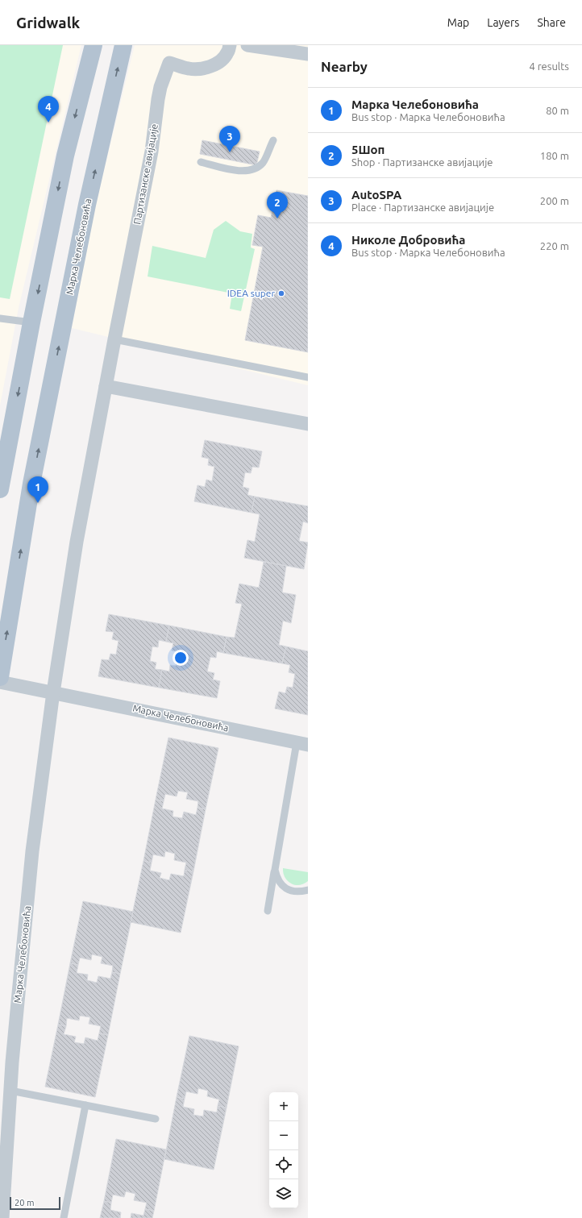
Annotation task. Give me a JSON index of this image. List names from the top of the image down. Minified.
{"streets":{"main road":["Марка Челебоновића"],"street":["Партизанске авијације"]},"crossings":[["Партизанске авијације","Марка Челебоновића"]],"places":["IDEA super"],"scale_bar":"20 m","page":{"header":"Gridwalk","nav":["Map","Layers","Share"],"heading":["Nearby","4 results"],"list":[{"mark":"1","name":"Марка Челебоновића","note":"Bus stop · Марка Челебоновића","value":"80 m"},{"mark":"2","name":"5Шоп","note":"Shop · Партизанске авијације","value":"180 m"},{"mark":"3","name":"AutoSPA","note":"Place · Партизанске авијације","value":"200 m"},{"mark":"4","name":"Николе Добровића","note":"Bus stop · Марка Челебоновића","value":"220 m"}],"pins":["4","3","2","1"],"map_buttons":["+","−"],"scale":"20 m"}}
